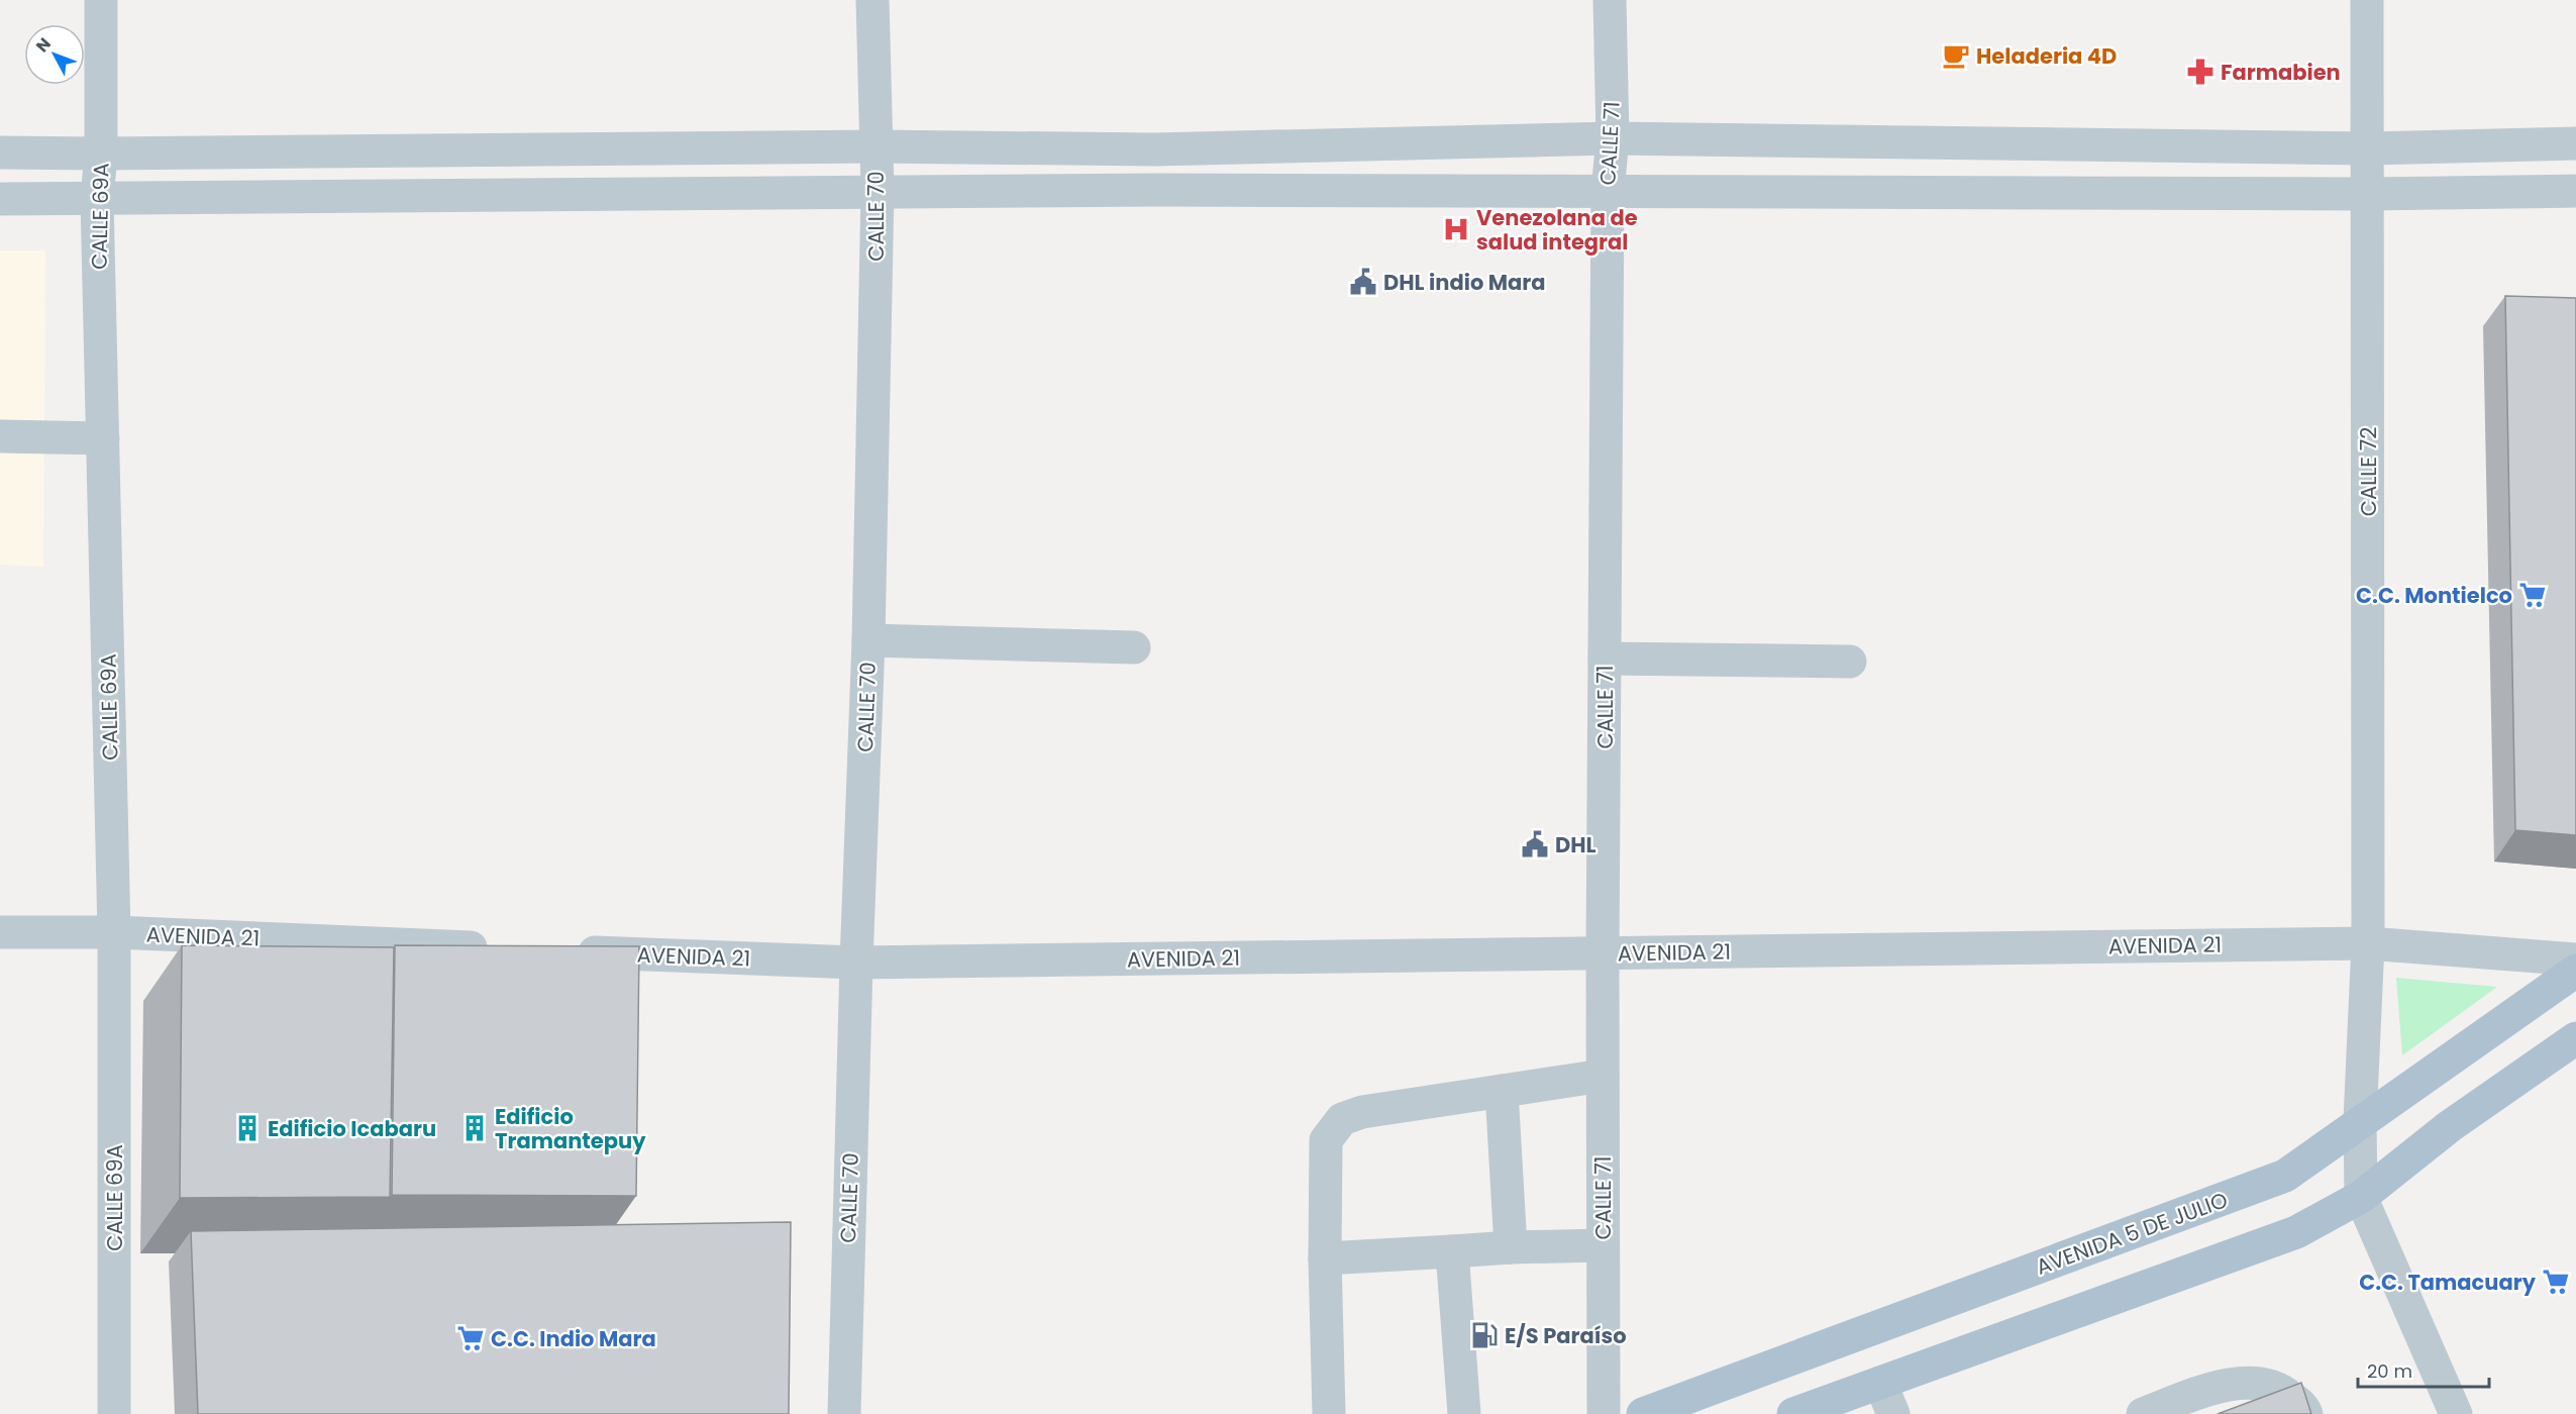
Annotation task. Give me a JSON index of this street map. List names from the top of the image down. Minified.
{"streets":{"main road":["AVENIDA 5 DE JULIO"],"street":["CALLE 71","CALLE 69A","CALLE 70","CALLE 72","AVENIDA 21"]},"crossings":[["CALLE 71","AVENIDA 21"],["CALLE 69A","AVENIDA 21"],["CALLE 70","AVENIDA 21"],["CALLE 72","AVENIDA 21"],["CALLE 72","AVENIDA 5 DE JULIO"]],"places":{"cafe":["Heladeria 4D"],"pharmacy":["Farmabien"],"hospital":["Venezolana de salud integral"],"public building":["DHL indio Mara","DHL"],"supermarket":["C.C. Montielco","C.C. Tamacuary","C.C. Indio Mara"],"building":["Edificio Icabaru","Edificio Tramantepuy"],"fuel station":["E/S Paraíso"]},"scale_bar":"20 m","north":"top left"}
